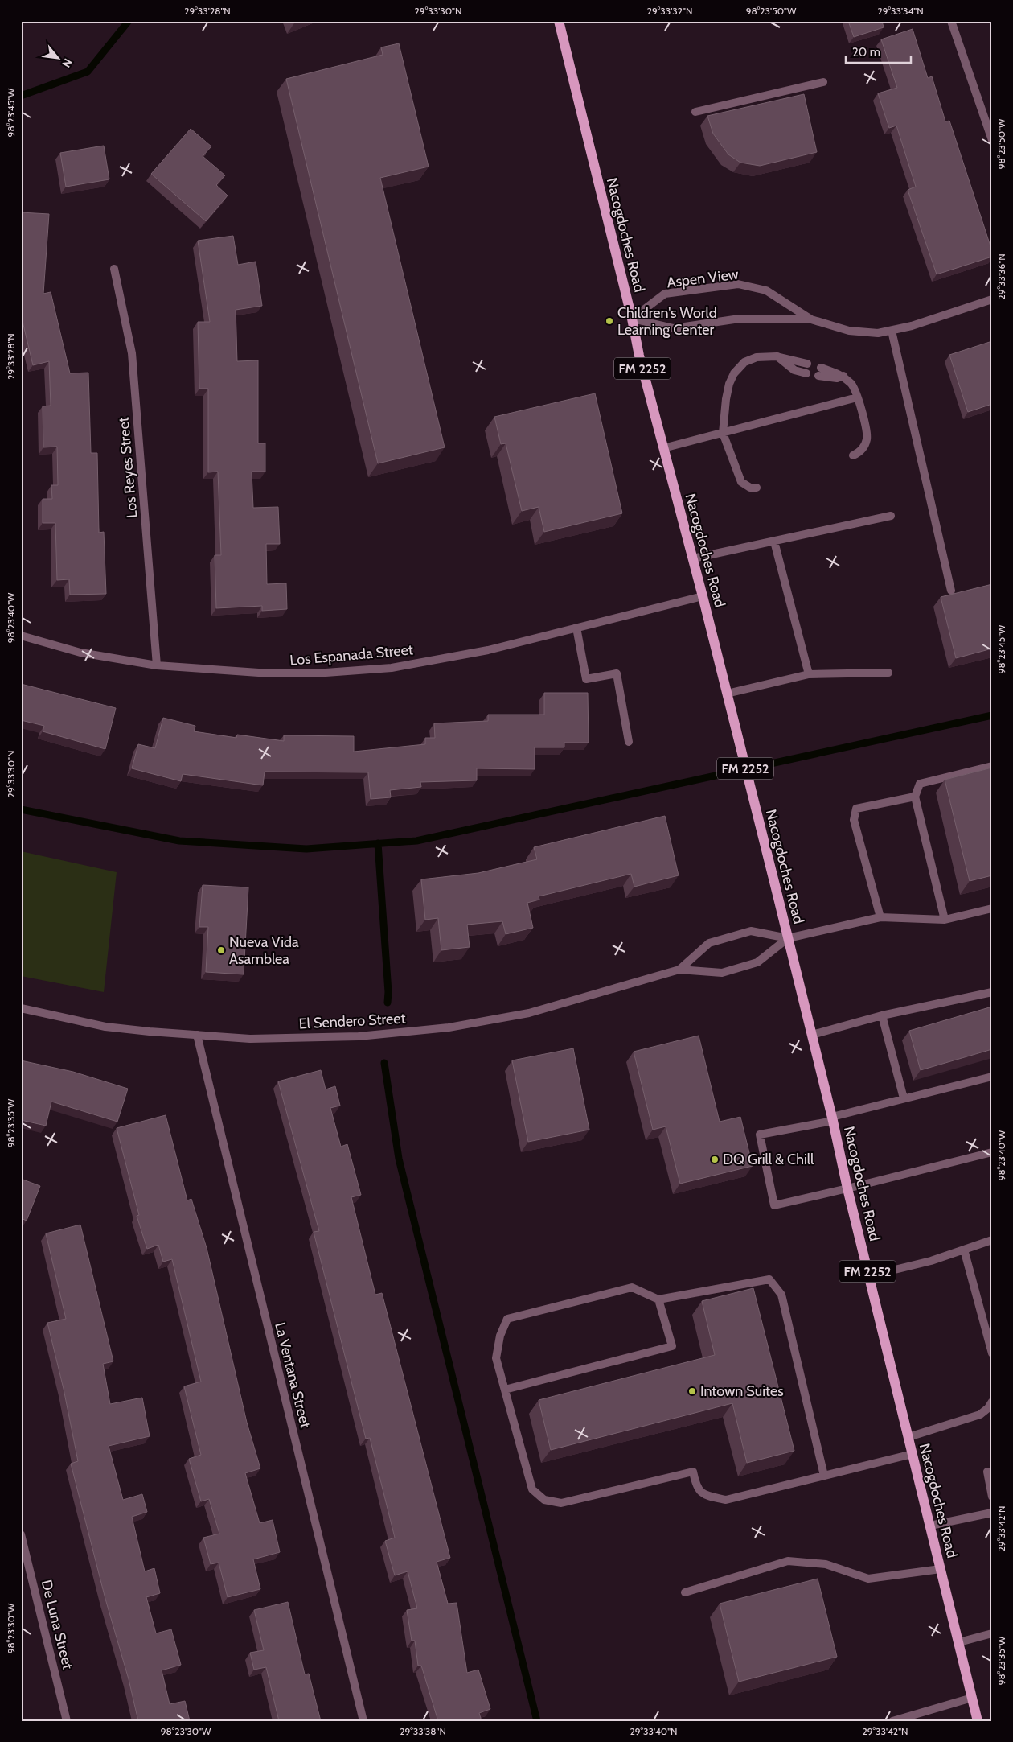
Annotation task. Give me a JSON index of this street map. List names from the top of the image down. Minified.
{"streets":{"main road":["Nacogdoches Road","FM 2252"],"street":["Aspen View","Los Reyes Street","Los Espanada Street","El Sendero Street","La Ventana Street","De Luna Street"]},"crossings":[["Nacogdoches Road","Aspen View"],["Nacogdoches Road","Los Espanada Street"],["Nacogdoches Road","El Sendero Street"],["Los Reyes Street","Los Espanada Street"],["El Sendero Street","La Ventana Street"]],"places":["Children's World Learning Center","Nueva Vida Asamblea","DQ Grill & Chill","Intown Suites"],"scale_bar":"20 m","north":"bottom right","coordinates":["29°33'28\"N","29°33'30\"N","29°33'32\"N","98°23'50\"W","29°33'34\"N","98°23'45\"W","29°33'36\"N","98°23'40\"W","98°23'35\"W","29°33'42\"N","98°23'30\"W","29°33'38\"N","29°33'40\"N"]}
